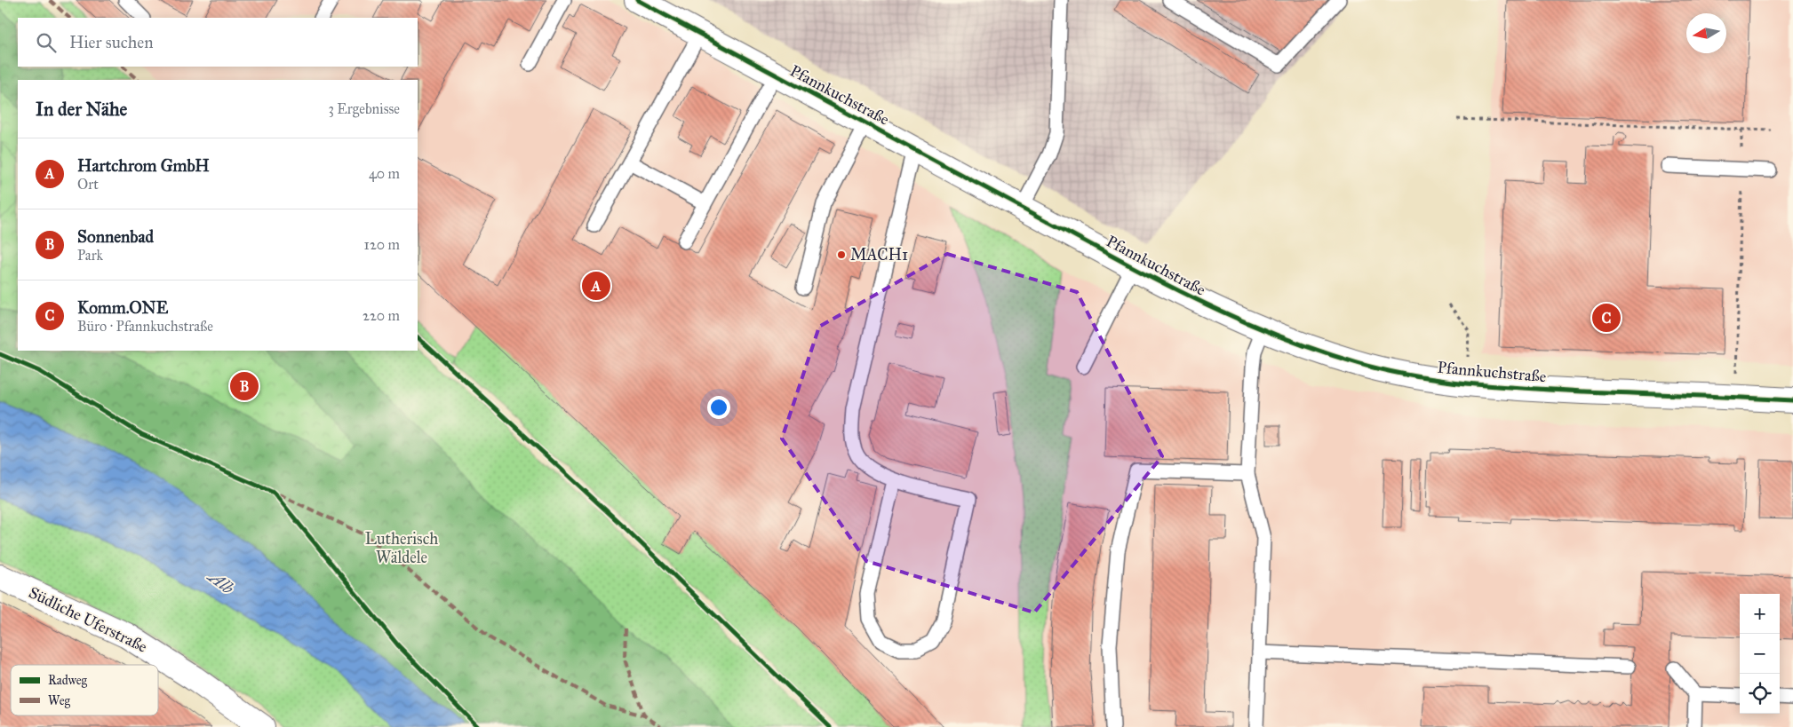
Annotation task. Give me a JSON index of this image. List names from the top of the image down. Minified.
{"streets":{"street":["Pfannkuchstraße","Südliche Uferstraße"]},"water":["Alb"],"parks":["Lutherisch Wäldele"],"places":["MACH1"],"legend":["Radweg","Weg"],"north":"left","page":{"search":"Hier suchen","heading":["In der Nähe","3 Ergebnisse"],"list":[{"mark":"A","name":"Hartchrom GmbH","note":"Ort","value":"40 m"},{"mark":"B","name":"Sonnenbad","note":"Park","value":"120 m"},{"mark":"C","name":"Komm.ONE","note":"Büro · Pfannkuchstraße","value":"220 m"}],"pins":["A","C","B"],"map_buttons":["+","−"]}}
